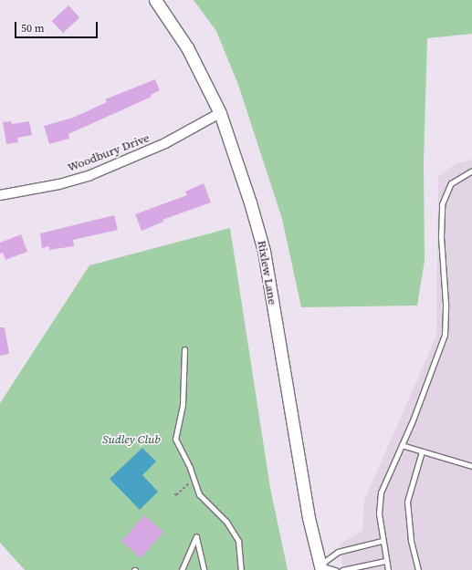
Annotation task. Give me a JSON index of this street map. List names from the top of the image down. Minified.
{"streets":{"street":["Woodbury Drive","Rixlew Lane"]},"crossings":[["Woodbury Drive","Rixlew Lane"]],"parks":["Sudley Club"],"scale_bar":"50 m"}
